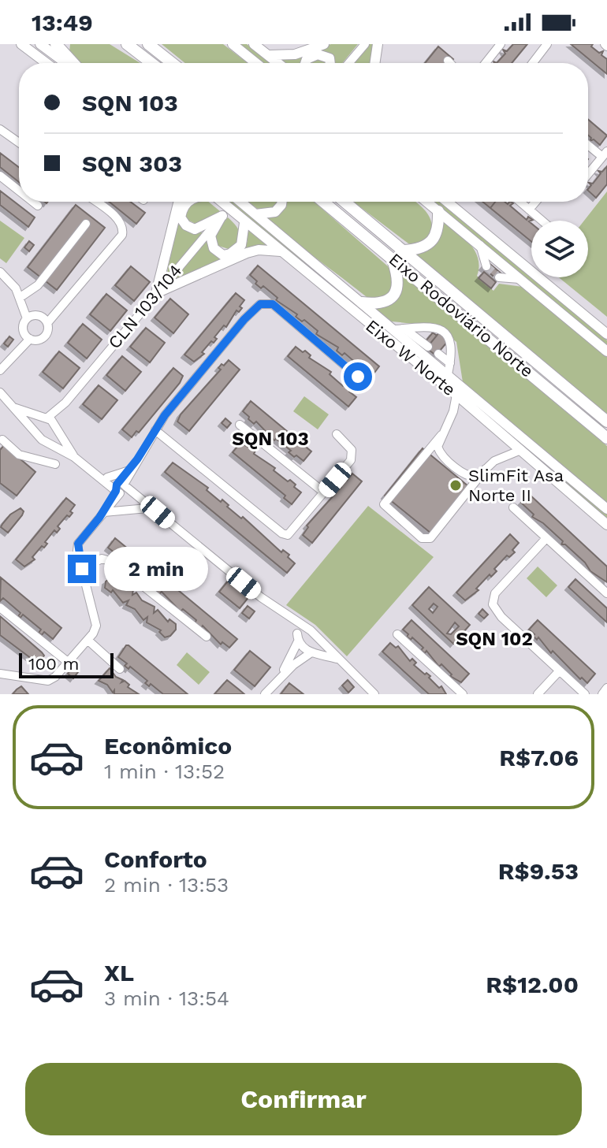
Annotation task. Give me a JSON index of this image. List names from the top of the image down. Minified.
{"streets":{"highway":["Eixo Rodoviário Norte"],"main road":["Eixo W Norte"],"street":["CLN 103/104"]},"districts":["SQN 103","SQN 102"],"places":["SlimFit Asa Norte II"],"scale_bar":"100 m","page":{"status":"13:49","banner":["SQN 103","SQN 303"],"bubble":"2 min","scale":"100 m","list":[{"name":"Econômico","note":"1 min · 13:52","value":"R$7.06"},{"name":"Conforto","note":"2 min · 13:53","value":"R$9.53"},{"name":"XL","note":"3 min · 13:54","value":"R$12.00"}],"buttons":"Confirmar"}}
